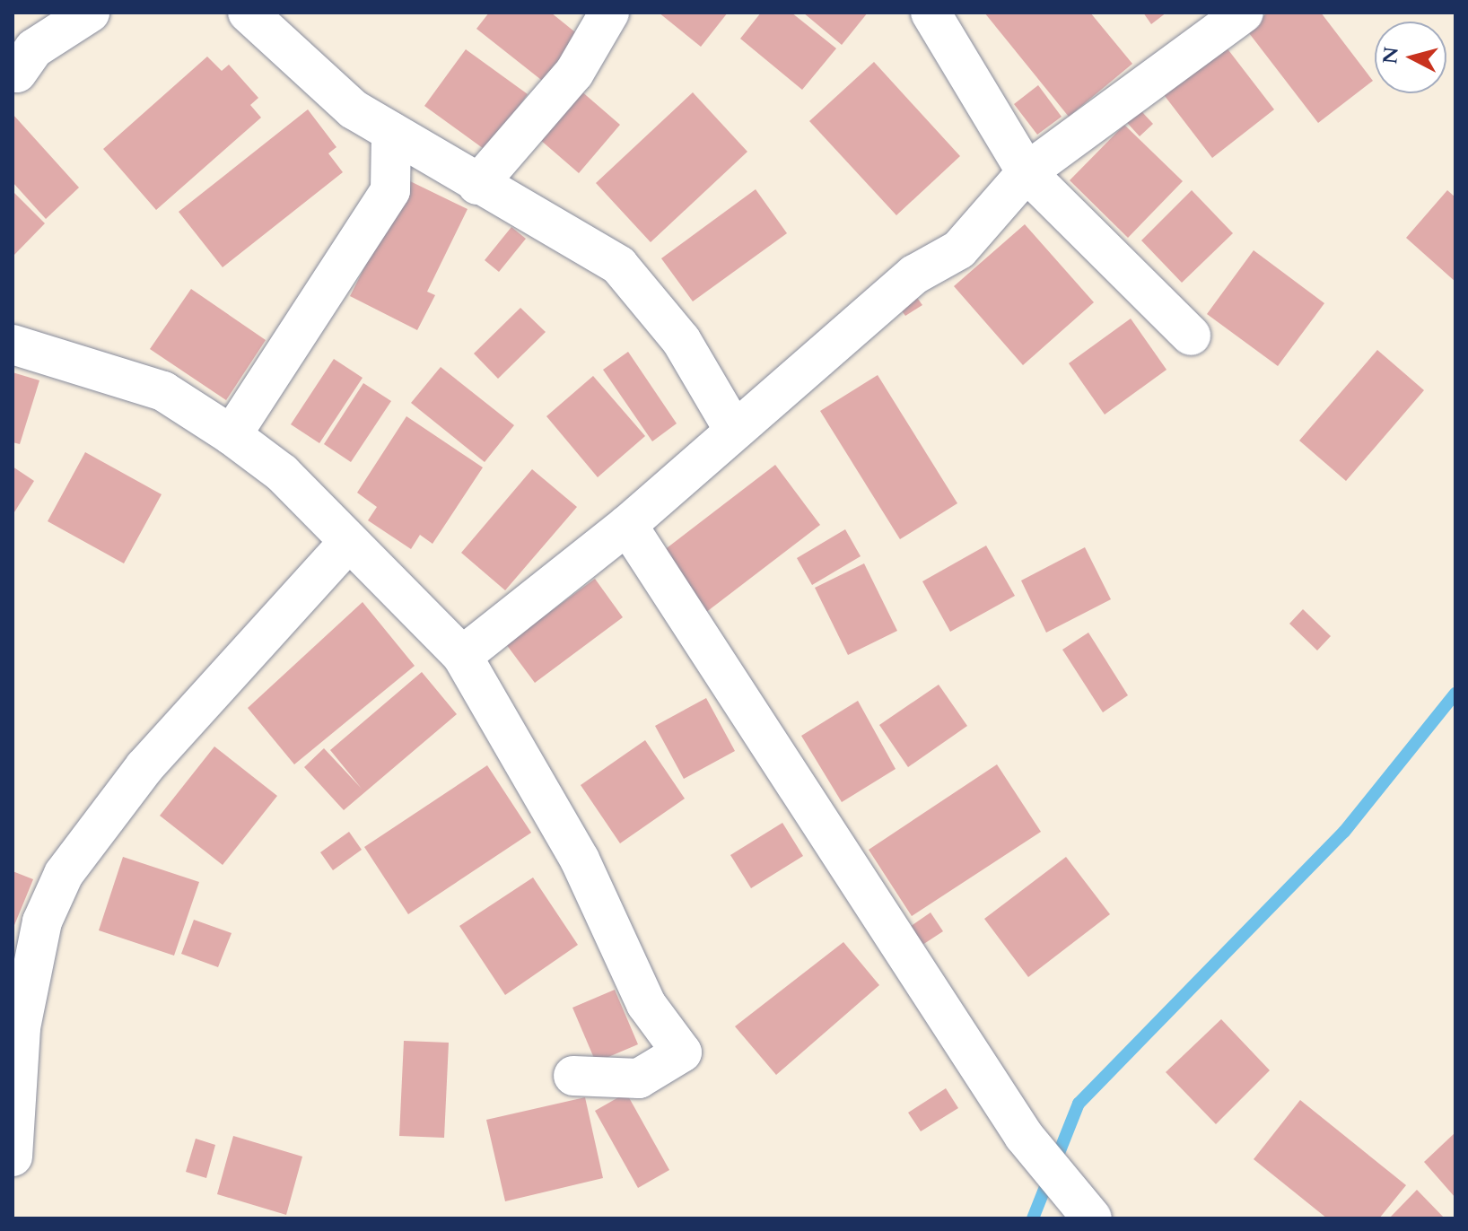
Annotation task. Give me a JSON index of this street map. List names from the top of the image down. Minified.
{"north":"left"}
